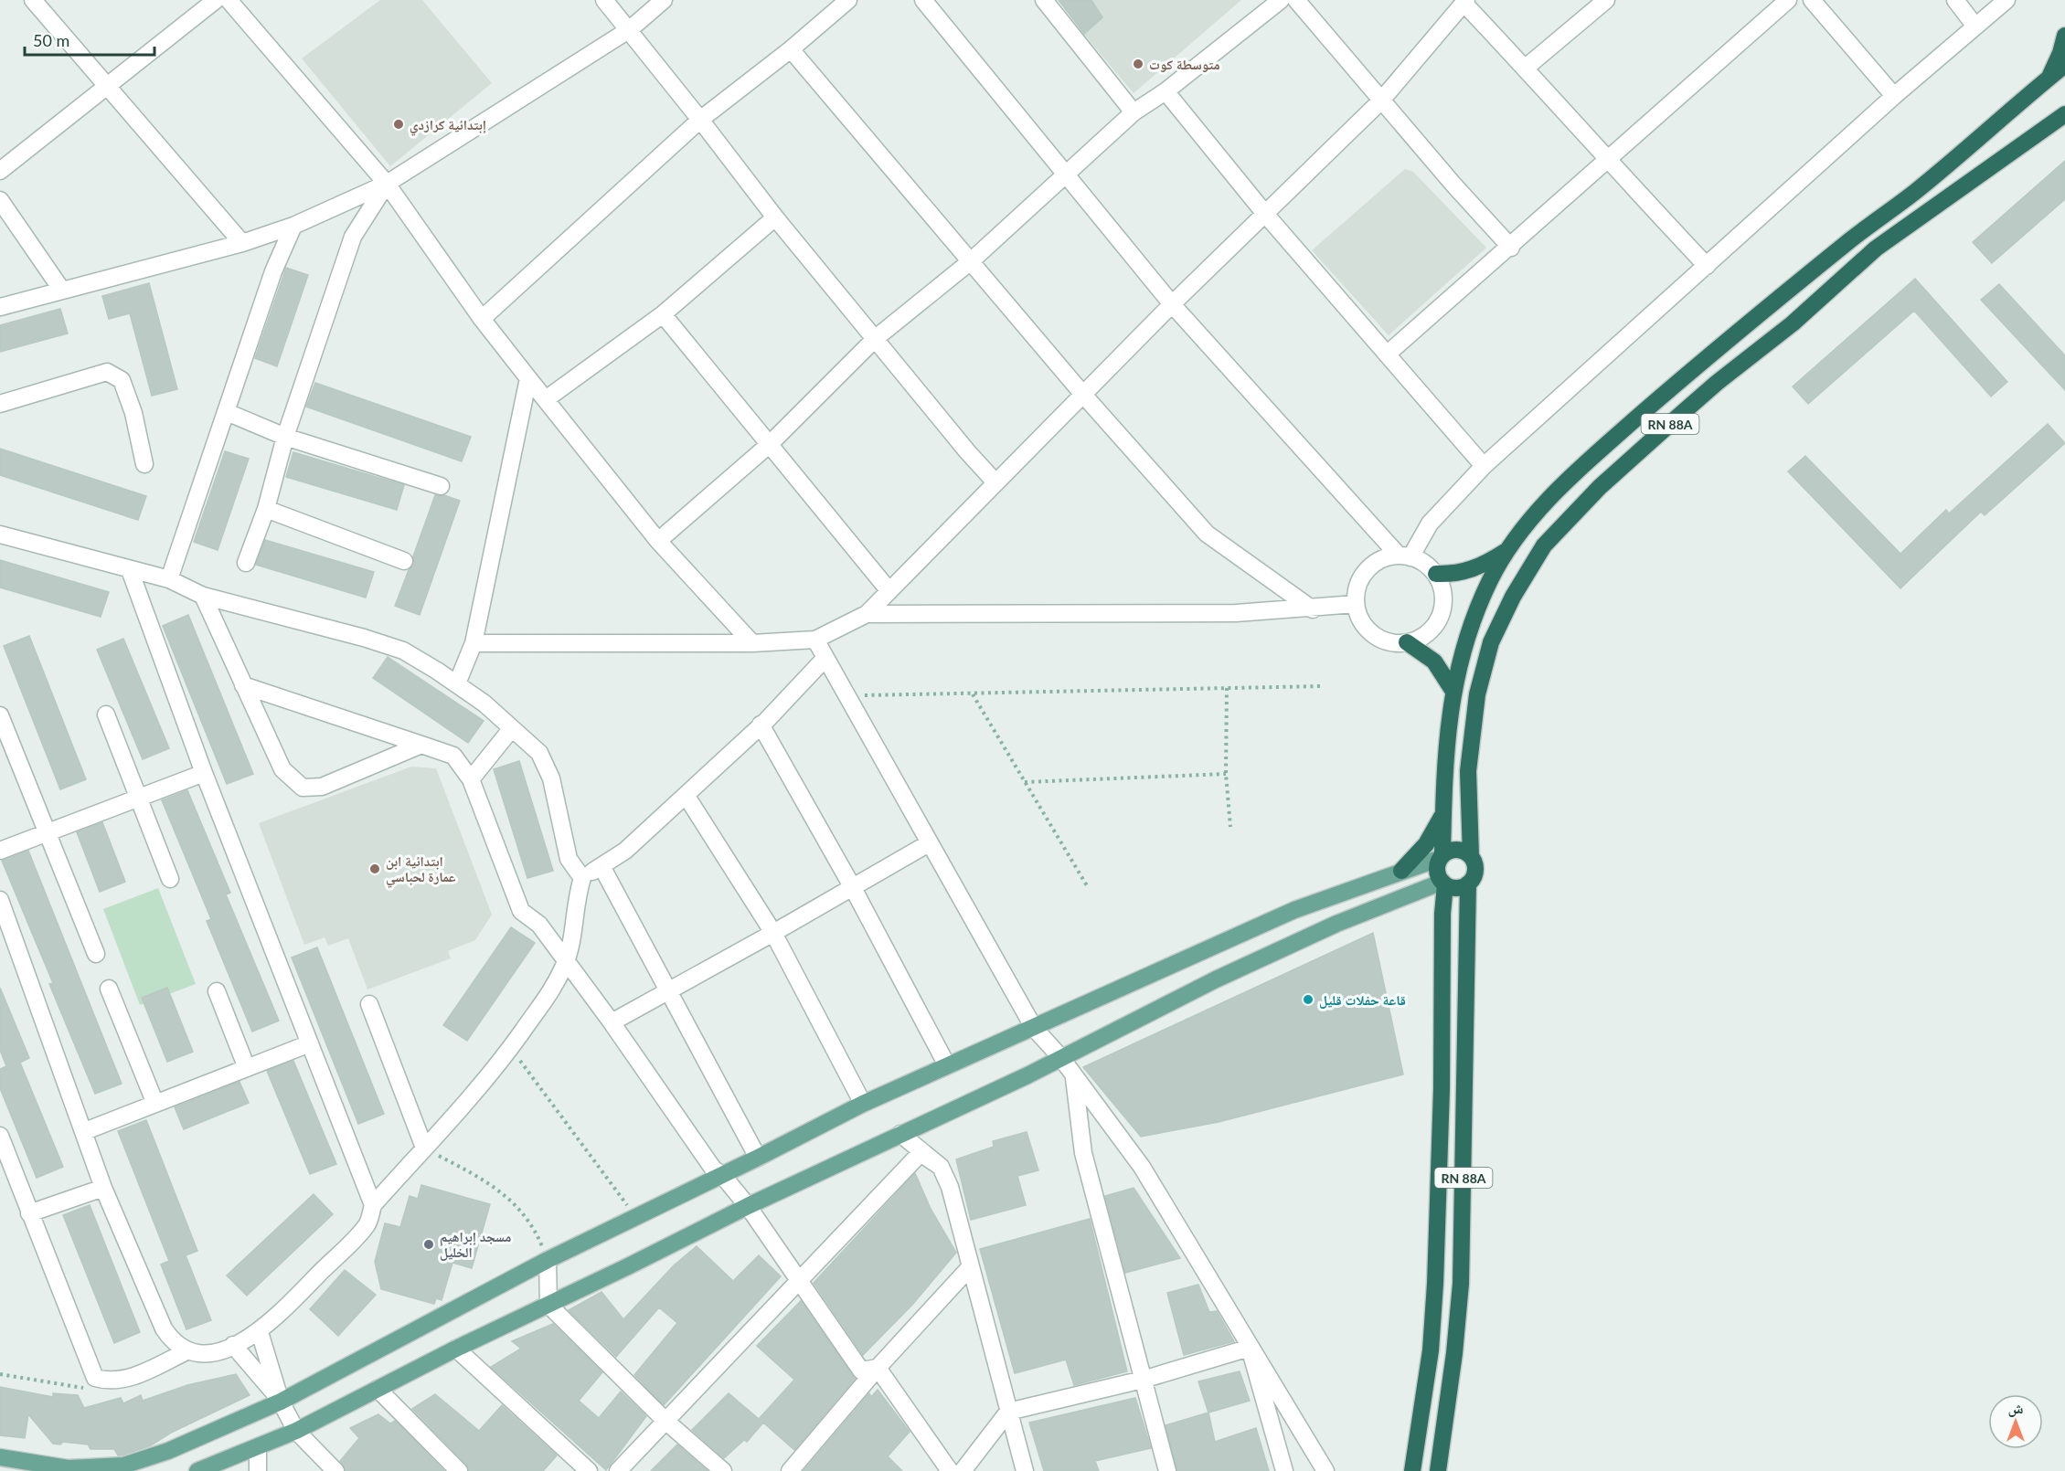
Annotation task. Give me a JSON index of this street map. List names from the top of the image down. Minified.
{"streets":{"highway":["RN 88A"]},"places":["متوسطة كوت","إبتدائية كرازدي","ابتدائية ابن عمارة لحباسي","قاعة حفلات قليل","مسجد إبراهيم الخليل"],"scale_bar":"50 m","north":"top"}
